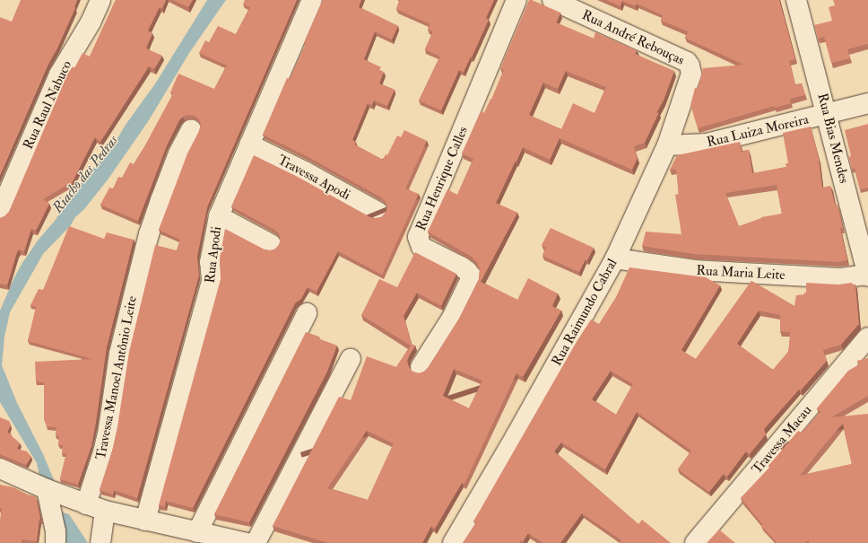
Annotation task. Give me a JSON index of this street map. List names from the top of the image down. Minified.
{"streets":{"street":["Rua André Rebouças","Rua Raul Nabuco","Rua Luiza Moreira","Rua Bias Mendes","Travessa Apodi","Rua Henrique Calles","Rua Apodi","Rua Maria Leite","Rua Raimundo Cabral","Travessa Manoel Antônio Leite","Travessa Macau"]},"crossings":[["Rua André Rebouças","Rua Raimundo Cabral"],["Rua Luiza Moreira","Rua Bias Mendes"],["Rua Luiza Moreira","Rua Raimundo Cabral"],["Rua Bias Mendes","Rua Maria Leite"],["Travessa Apodi","Rua Apodi"],["Rua Maria Leite","Rua Raimundo Cabral"]],"water":["Riacho das Pedras"]}
